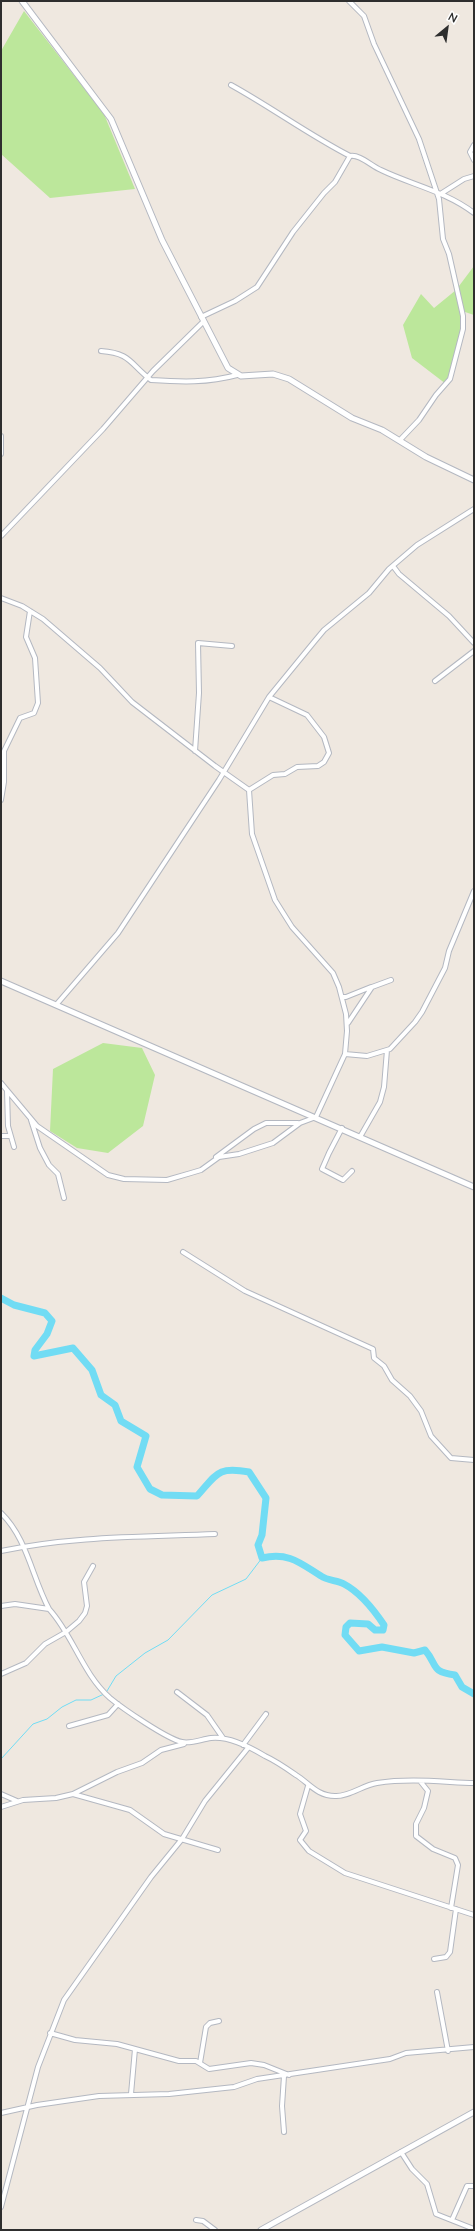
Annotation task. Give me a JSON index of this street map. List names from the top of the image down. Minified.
{"north":"top right"}
